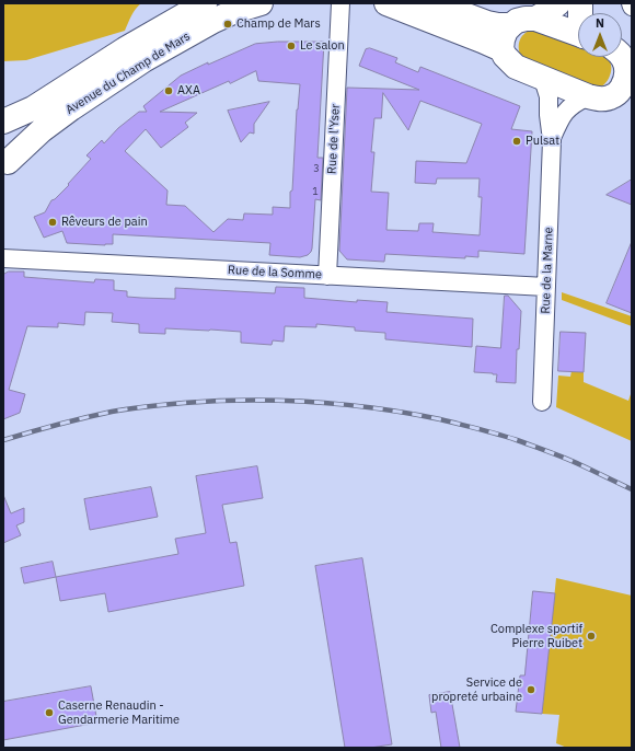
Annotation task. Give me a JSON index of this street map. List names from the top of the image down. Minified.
{"streets":{"main road":["Avenue du Champ de Mars"],"street":["Rue de l'Yser","Rue de la Marne","Rue de la Somme"]},"crossings":[["Rue de l'Yser","Rue de la Somme"],["Rue de la Marne","Rue de la Somme"]],"places":["Champ de Mars","Le salon","AXA","Pulsat","Rêveurs de pain","Complexe sportif Pierre Ruibet","Service de propreté urbaine","Caserne Renaudin - Gendarmerie Maritime"],"house_numbers":["3","1"],"north":"top"}
